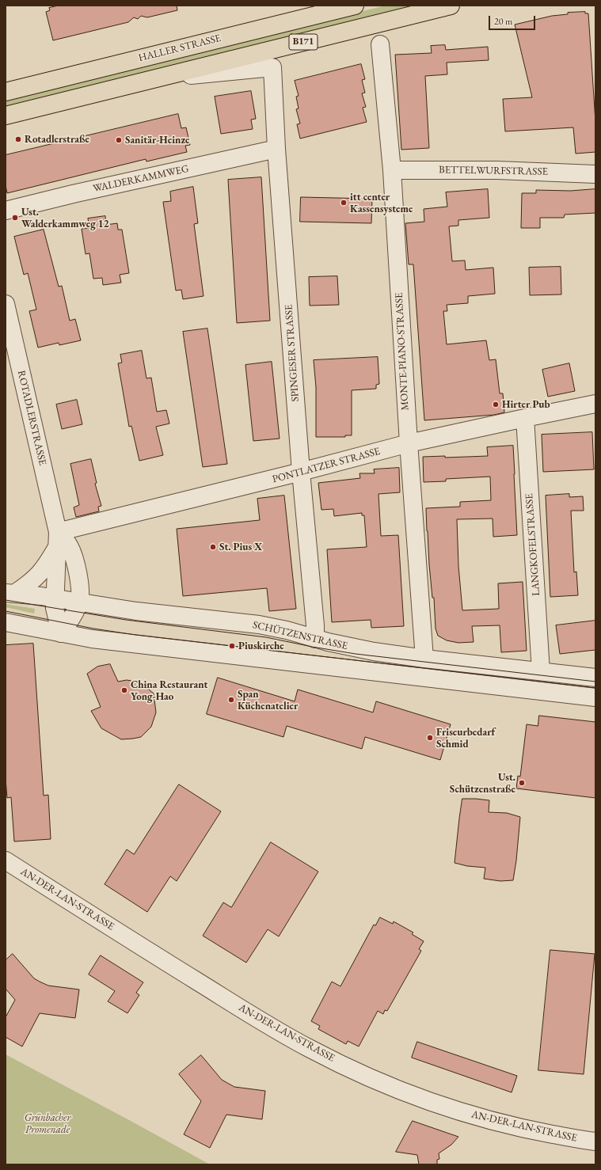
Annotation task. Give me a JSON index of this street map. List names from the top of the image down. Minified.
{"streets":{"main road":["B171","HALLER STRASSE"],"street":["BETTELWURFSTRASSE","WALDERKAMMWEG","MONTE-PIANO-STRASSE","SPINGESER STRASSE","ROTADLERSTRASSE","PONTLATZER STRASSE","LANGKOFELSTRASSE","SCHÜTZENSTRASSE","AN-DER-LAN-STRASSE"]},"crossings":[["B171","SPINGESER STRASSE"],["BETTELWURFSTRASSE","MONTE-PIANO-STRASSE"],["WALDERKAMMWEG","SPINGESER STRASSE"],["MONTE-PIANO-STRASSE","PONTLATZER STRASSE"],["MONTE-PIANO-STRASSE","SCHÜTZENSTRASSE"],["SPINGESER STRASSE","PONTLATZER STRASSE"],["SPINGESER STRASSE","SCHÜTZENSTRASSE"],["ROTADLERSTRASSE","PONTLATZER STRASSE"],["ROTADLERSTRASSE","SCHÜTZENSTRASSE"],["PONTLATZER STRASSE","LANGKOFELSTRASSE"],["LANGKOFELSTRASSE","SCHÜTZENSTRASSE"]],"parks":["Grünbacher Promenade"],"places":["Rotadlerstraße","Sanitär-Heinze","itt center Kassensysteme","Ust. Walderkammweg 12","Hirter Pub","St. Pius X","Piuskirche","China Restaurant Yong-Hao","Span Küchenatelier","Friseurbedarf Schmid","Ust. Schützenstraße"],"scale_bar":"20 m"}
